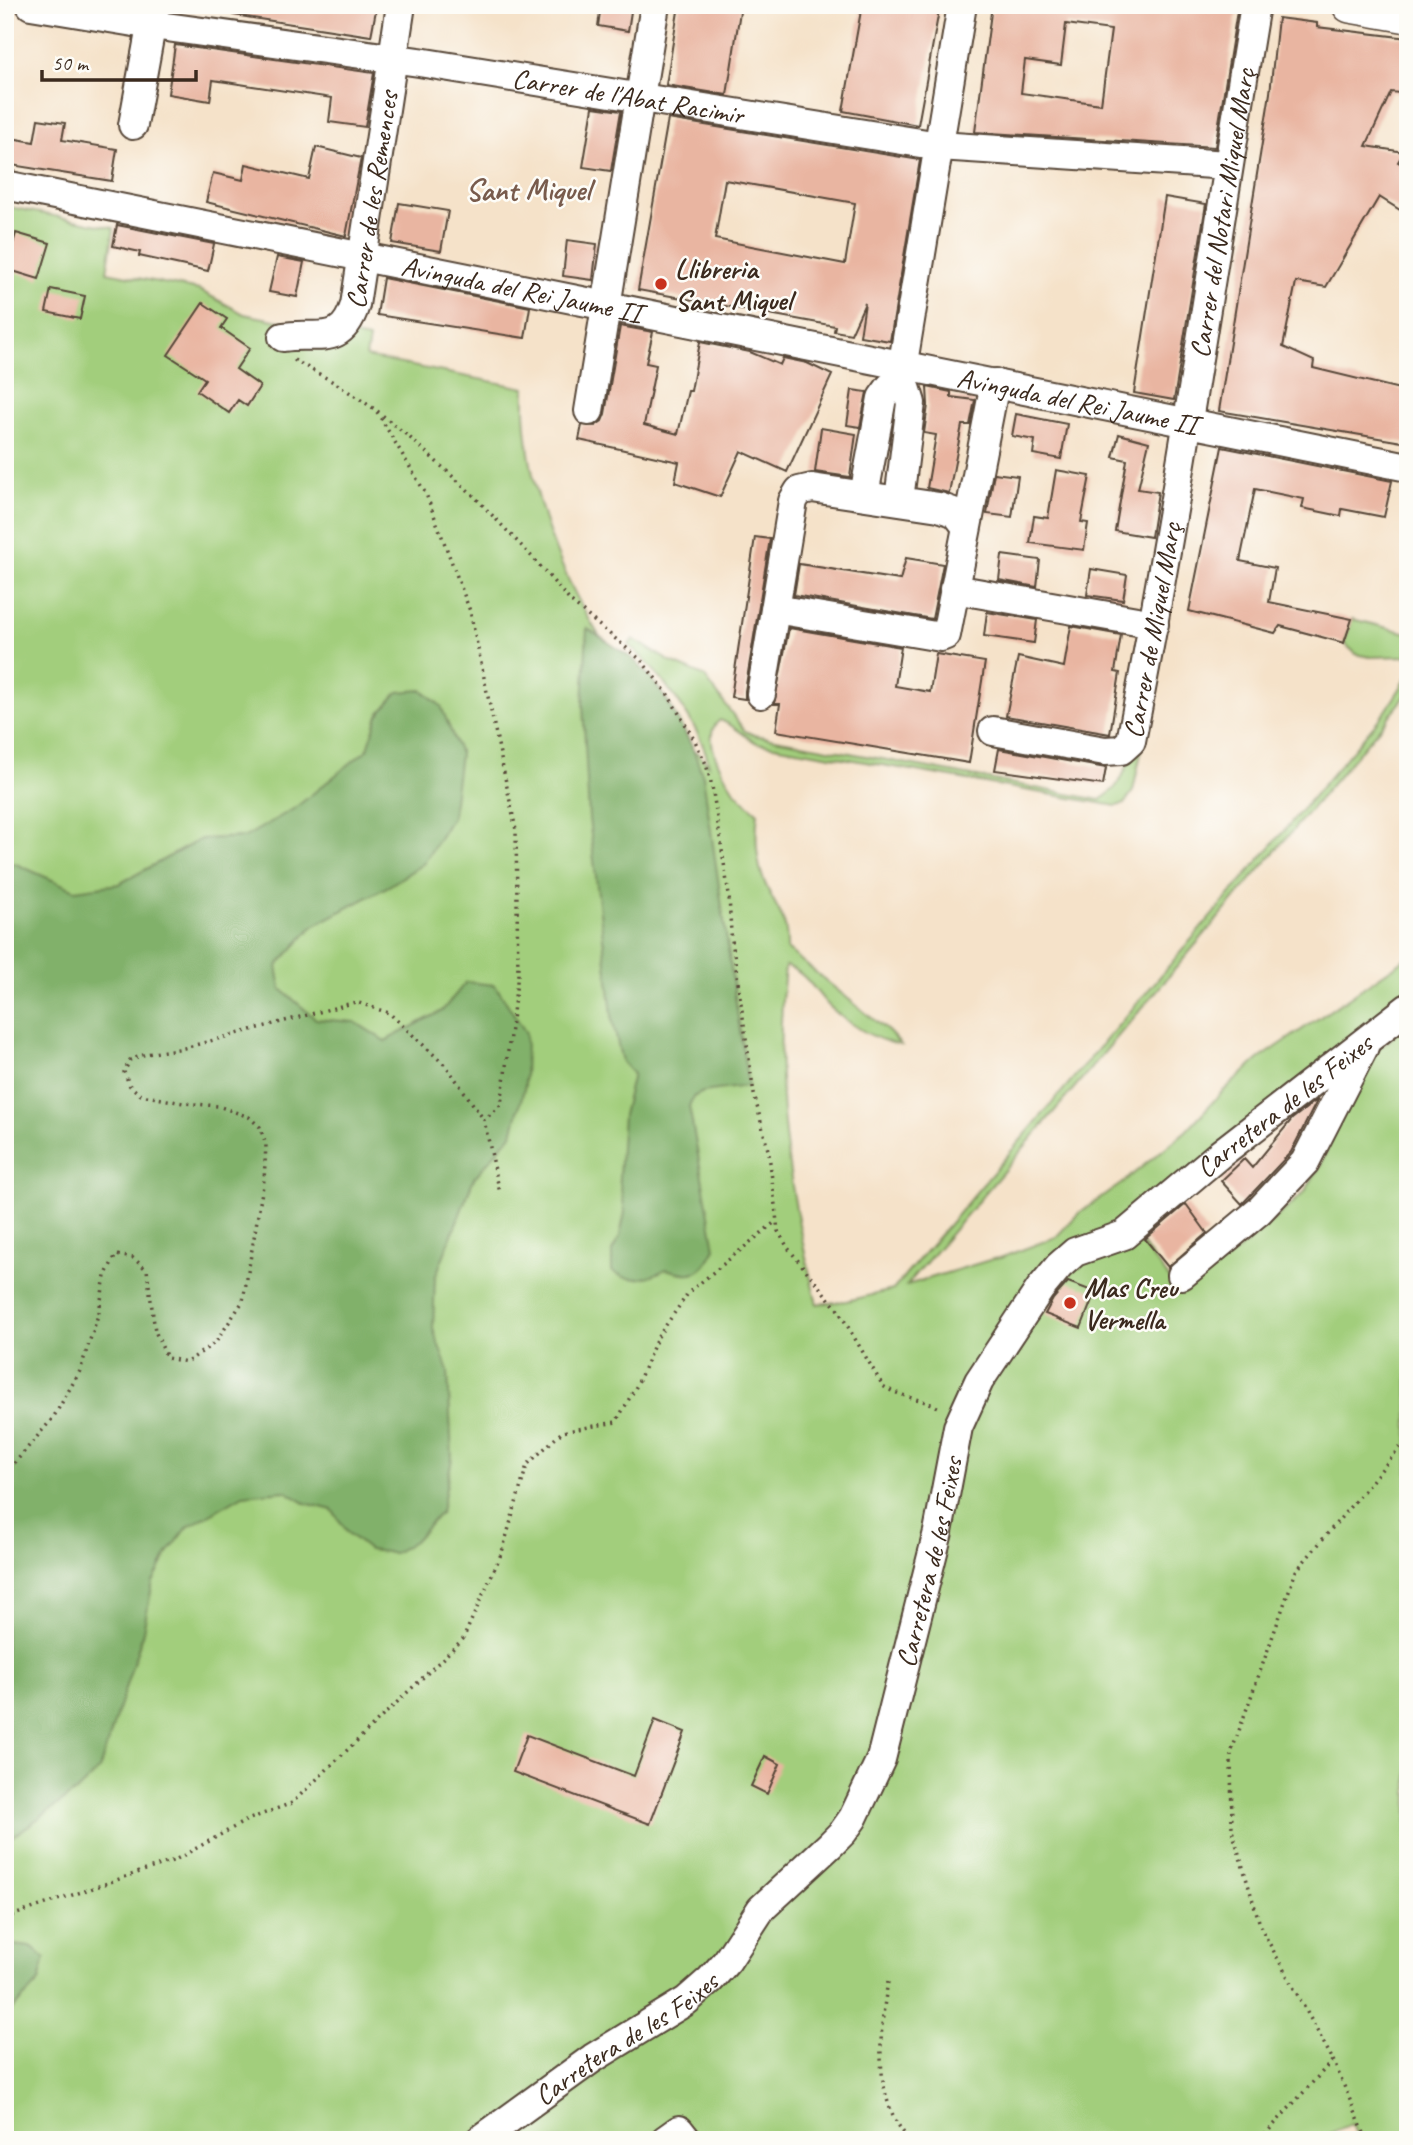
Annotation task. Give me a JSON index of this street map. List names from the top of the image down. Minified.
{"streets":{"street":["Carrer de l'Abat Racimir","Carrer de les Remences","Carrer del Notari Miquel Març","Avinguda del Rei Jaume II","Carrer de Miquel Març","Carretera de les Feixes"]},"crossings":[["Carrer de l'Abat Racimir","Carrer de les Remences"],["Carrer de l'Abat Racimir","Carrer del Notari Miquel Març"],["Carrer de les Remences","Avinguda del Rei Jaume II"],["Carrer del Notari Miquel Març","Avinguda del Rei Jaume II"],["Carrer del Notari Miquel Març","Carrer de Miquel Març"],["Avinguda del Rei Jaume II","Carrer de Miquel Març"]],"districts":["Sant Miquel"],"places":["Llibreria Sant Miquel","Mas Creu Vermella"],"scale_bar":"50 m"}
